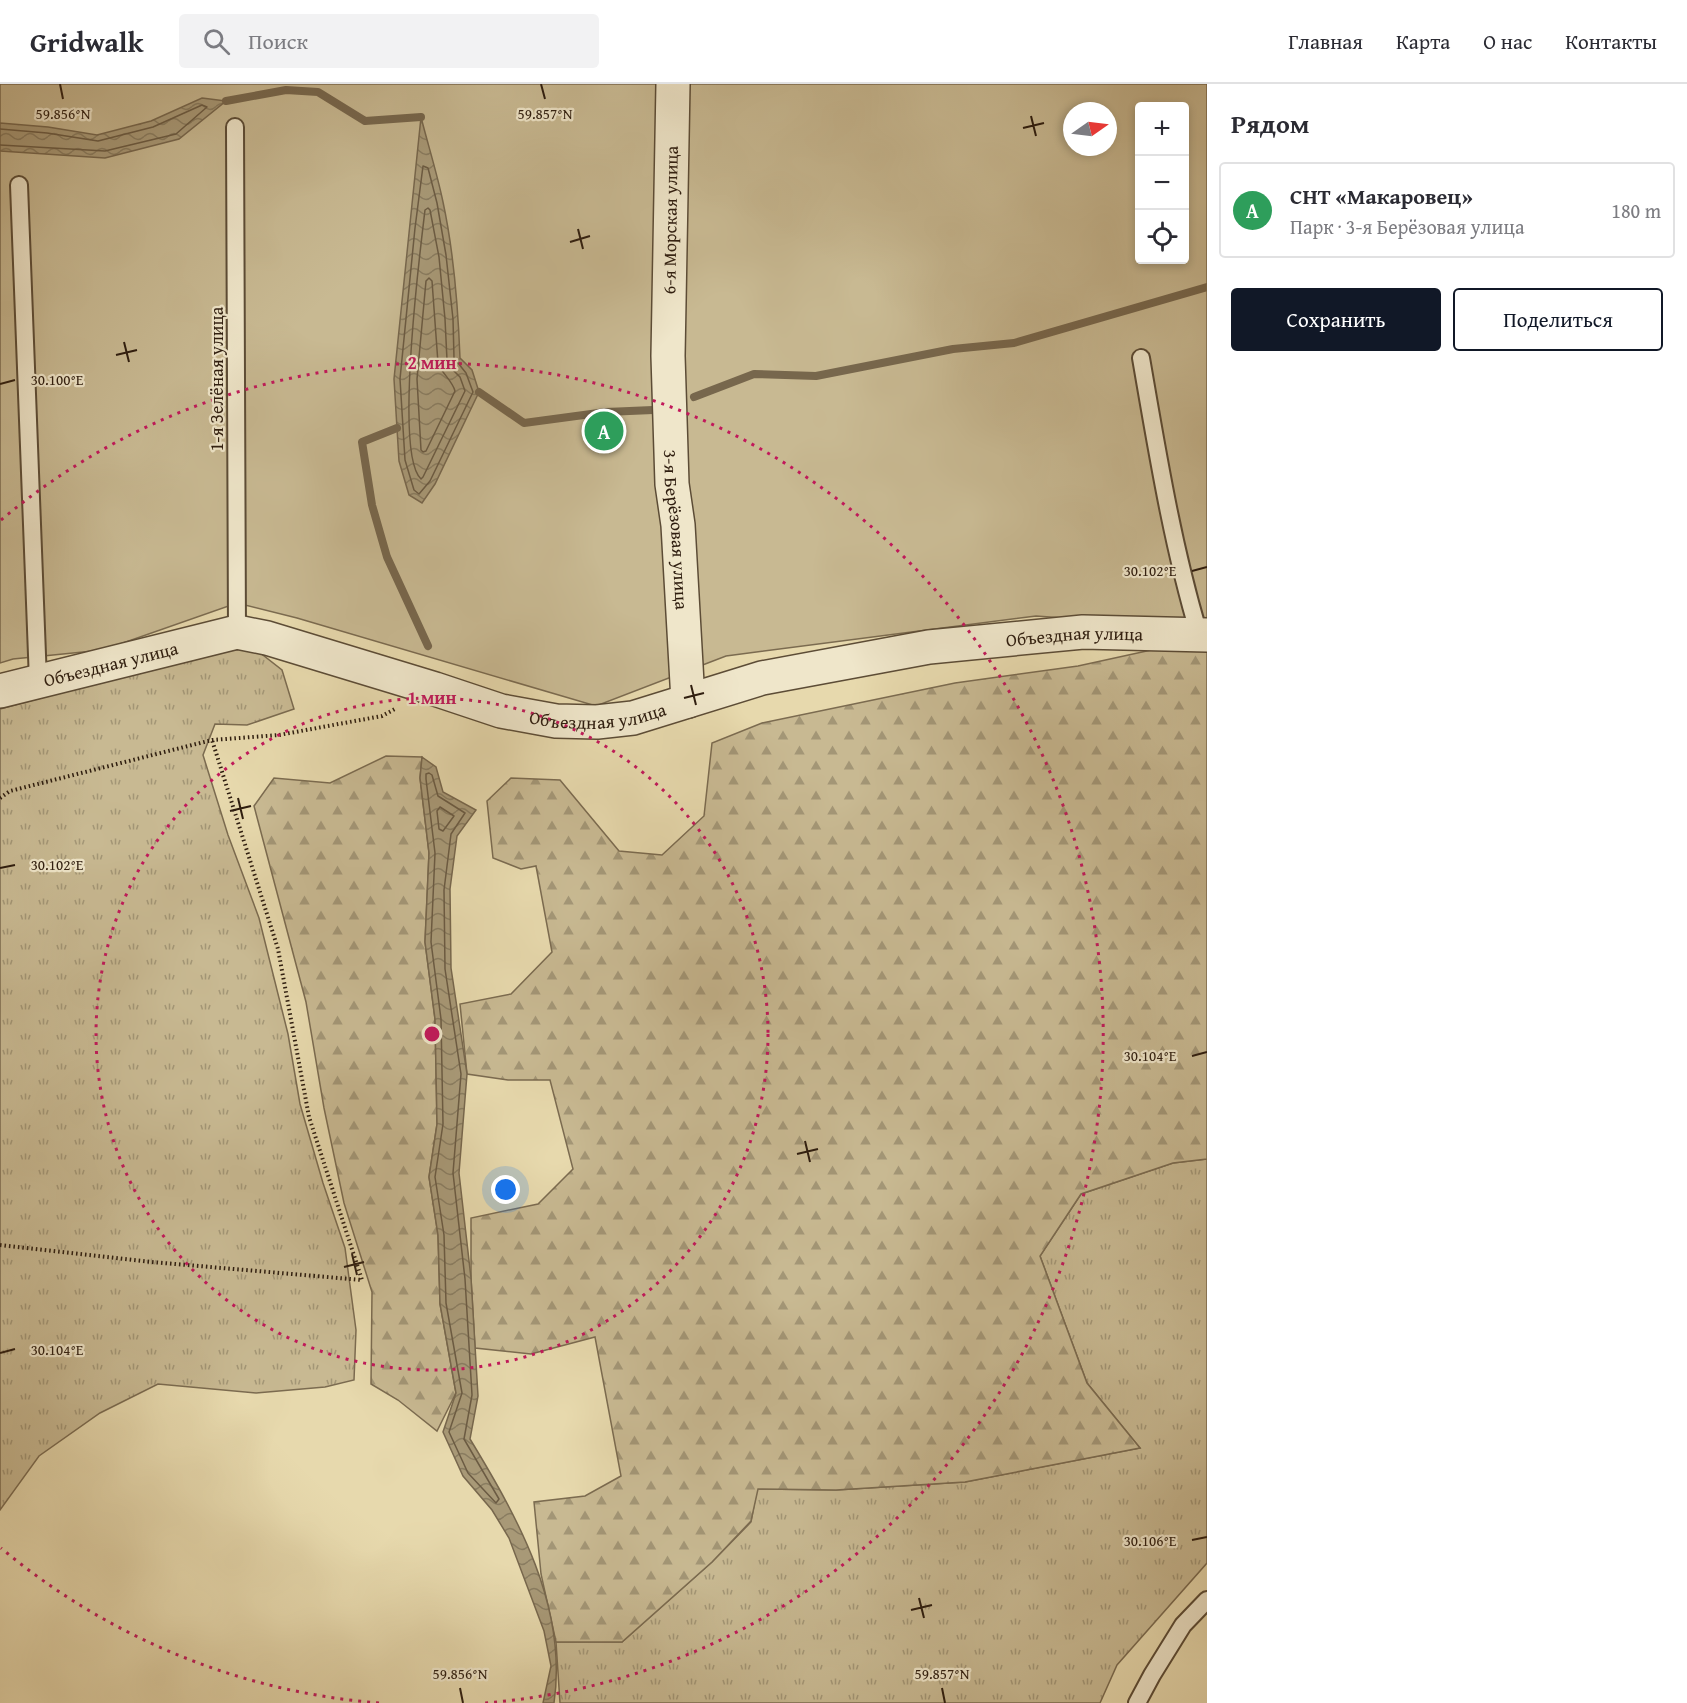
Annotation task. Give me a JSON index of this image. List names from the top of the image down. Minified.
{"streets":{"street":["6-я Морская улица","3-я Берёзовая улица","Объездная улица"],"lane":["1-я Зелёная улица"]},"crossings":[["6-я Морская улица","3-я Берёзовая улица"],["1-я Зелёная улица","Объездная улица"],["3-я Берёзовая улица","Объездная улица"]],"north":"right","page":{"header":"Gridwalk","search":"Поиск","nav":["Главная","Карта","О нас","Контакты"],"heading":"Рядом","map_buttons":["+","−"],"list":[{"mark":"A","name":"СНТ «Макаровец»","note":"Парк · 3-я Берёзовая улица","value":"180 m"}],"buttons":["Сохранить","Поделиться"],"pins":"A"},"coordinates":["59.856°N","59.857°N","30.100°E","30.102°E","30.104°E","30.106°E"],"rings":["2 мин","1 мин"]}
